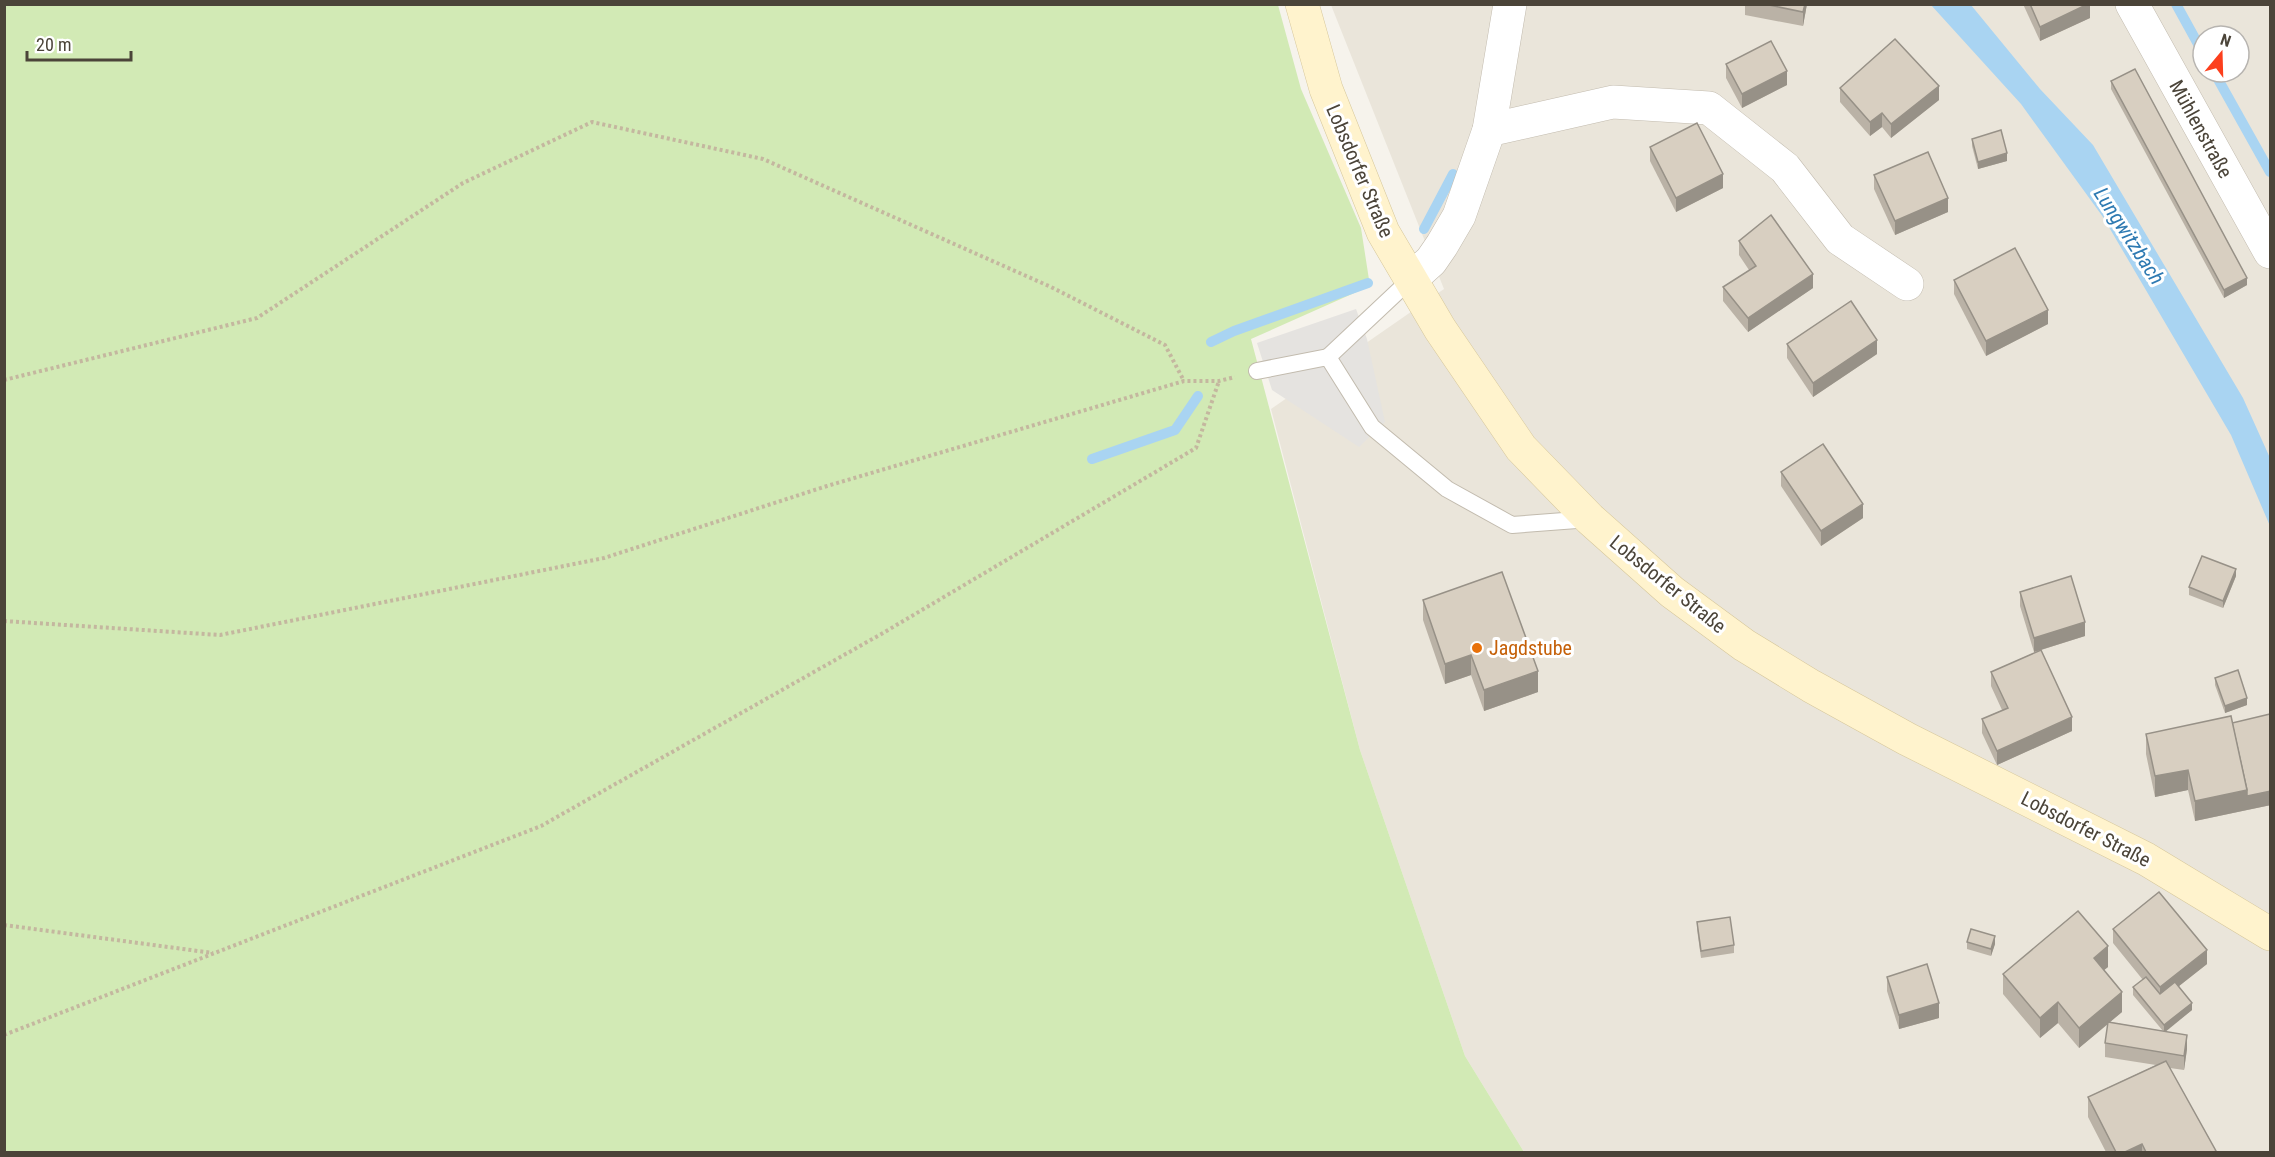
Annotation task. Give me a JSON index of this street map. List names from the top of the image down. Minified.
{"streets":{"main road":["Lobsdorfer Straße"],"street":["Mühlenstraße"]},"water":["Lungwitzbach"],"places":["Jagdstube"],"scale_bar":"20 m","north":"top"}
